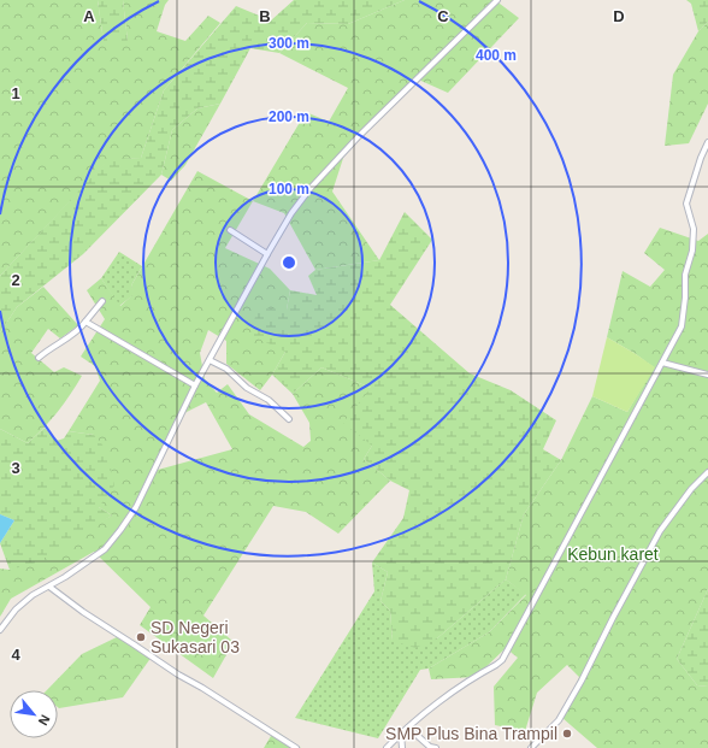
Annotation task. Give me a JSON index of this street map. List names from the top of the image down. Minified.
{"parks":["Kebun karet"],"places":["SD Negeri Sukasari 03","SMP Plus Bina Trampil"],"north":"bottom right","grid":{"columns":["A","B","C","D"],"rows":["1","2","3","4"]},"rings":["300 m","400 m","200 m","100 m"]}
